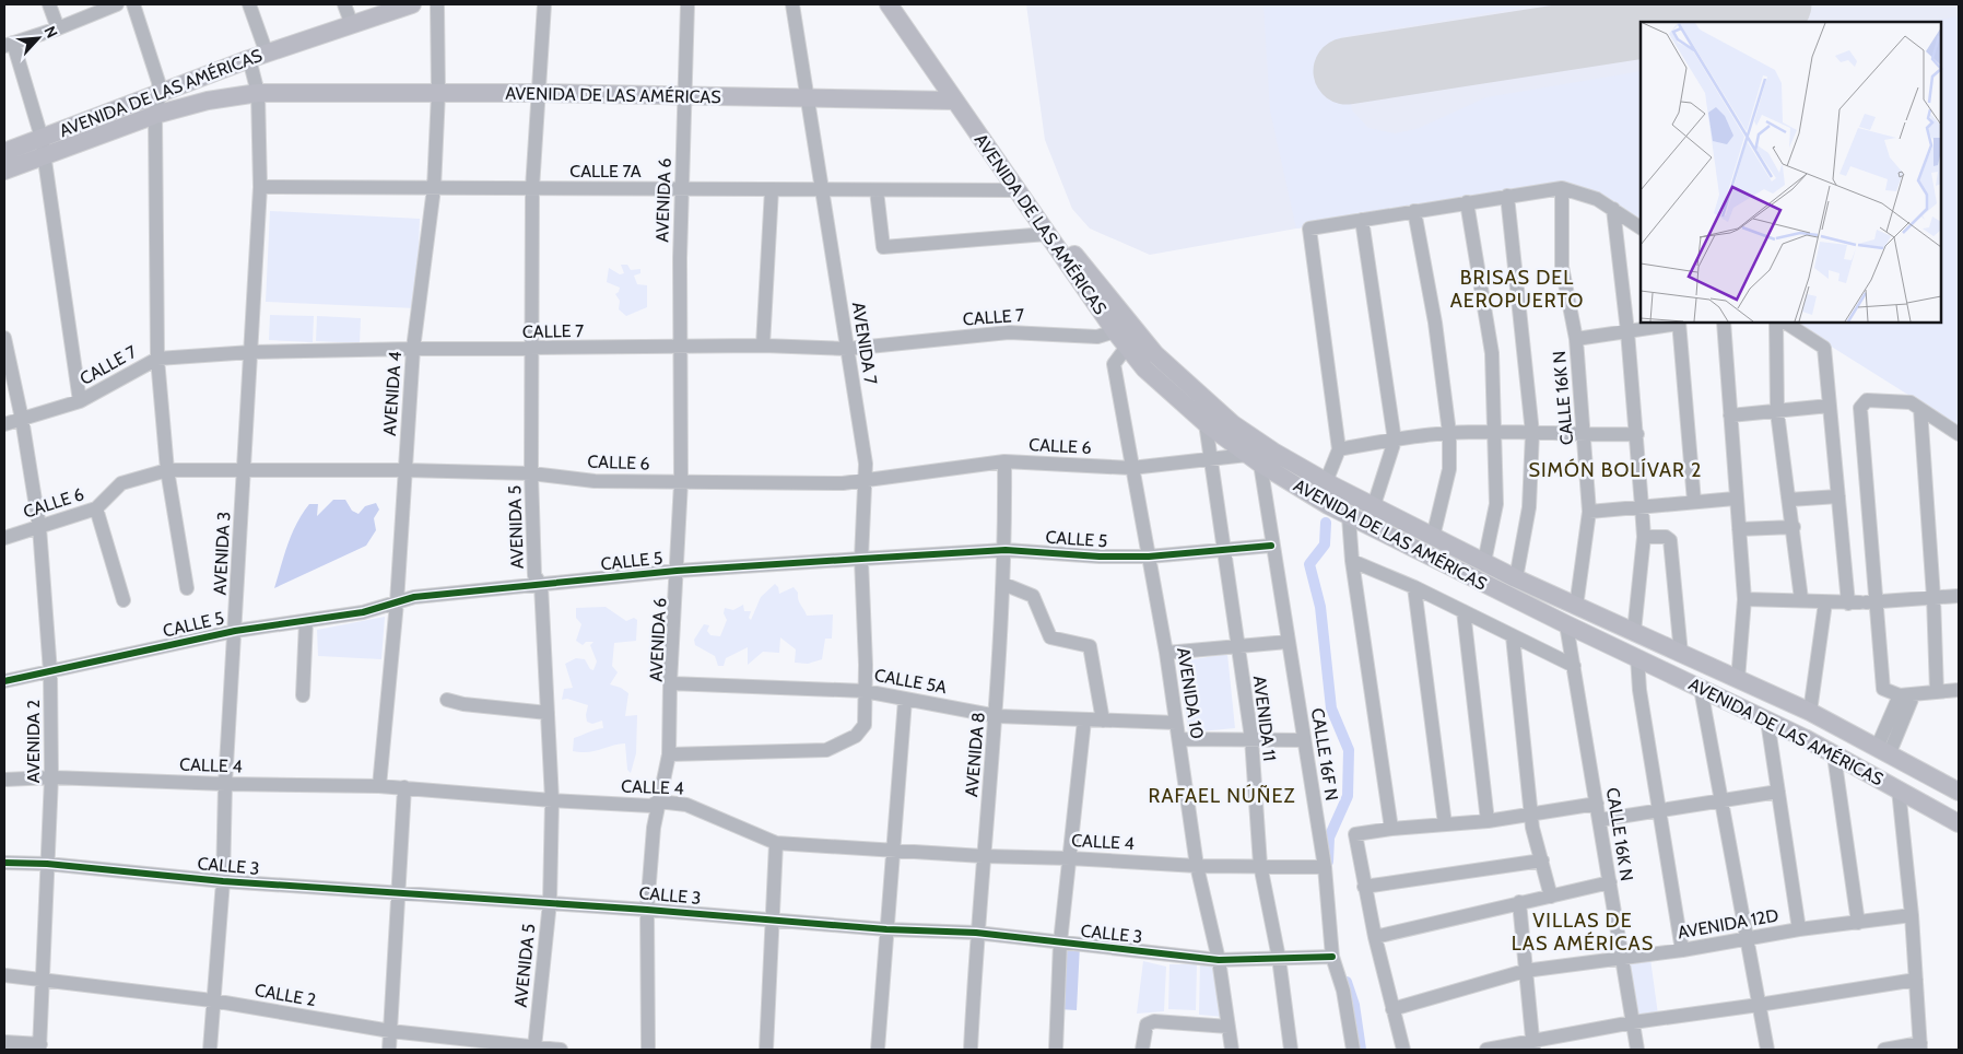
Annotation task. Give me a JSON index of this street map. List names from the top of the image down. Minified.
{"streets":{"main road":["AVENIDA DE LAS AMÉRICAS"],"street":["CALLE 7A","AVENIDA 6","CALLE 7","AVENIDA 7","AVENIDA 4","CALLE 16K N","CALLE 6","AVENIDA 5","CALLE 5","AVENIDA 3","CALLE 5A","AVENIDA 10","AVENIDA 11","AVENIDA 2","AVENIDA 8","CALLE 16F N","CALLE 4","CALLE 3","AVENIDA 12D","CALLE 2"]},"crossings":[["AVENIDA DE LAS AMÉRICAS","CALLE 7A"],["AVENIDA DE LAS AMÉRICAS","AVENIDA 6"],["AVENIDA DE LAS AMÉRICAS","CALLE 7"],["AVENIDA DE LAS AMÉRICAS","AVENIDA 7"],["AVENIDA DE LAS AMÉRICAS","AVENIDA 4"],["AVENIDA DE LAS AMÉRICAS","CALLE 16K N"],["AVENIDA DE LAS AMÉRICAS","CALLE 6"],["AVENIDA DE LAS AMÉRICAS","AVENIDA 5"],["AVENIDA DE LAS AMÉRICAS","AVENIDA 3"],["AVENIDA DE LAS AMÉRICAS","AVENIDA 10"],["AVENIDA DE LAS AMÉRICAS","AVENIDA 11"],["AVENIDA DE LAS AMÉRICAS","CALLE 16F N"],["CALLE 7A","AVENIDA 6"],["CALLE 7A","AVENIDA 7"],["CALLE 7A","AVENIDA 4"],["CALLE 7A","AVENIDA 5"],["CALLE 7A","AVENIDA 3"],["AVENIDA 6","CALLE 7"],["AVENIDA 6","AVENIDA 7"],["AVENIDA 6","CALLE 6"],["AVENIDA 6","CALLE 5"],["AVENIDA 6","CALLE 5A"],["AVENIDA 6","CALLE 4"],["AVENIDA 6","CALLE 3"],["CALLE 7","AVENIDA 7"],["CALLE 7","AVENIDA 4"],["CALLE 7","AVENIDA 5"],["CALLE 7","AVENIDA 3"],["CALLE 7","AVENIDA 2"],["AVENIDA 7","CALLE 6"],["AVENIDA 7","CALLE 5"],["AVENIDA 7","CALLE 5A"],["AVENIDA 4","CALLE 6"],["AVENIDA 4","CALLE 5"],["AVENIDA 4","CALLE 4"],["CALLE 16K N","AVENIDA 12D"],["CALLE 6","AVENIDA 5"],["CALLE 6","AVENIDA 3"],["CALLE 6","AVENIDA 10"],["CALLE 6","AVENIDA 11"],["CALLE 6","AVENIDA 2"],["CALLE 6","AVENIDA 8"],["CALLE 6","CALLE 16F N"],["AVENIDA 5","CALLE 5"],["AVENIDA 5","CALLE 4"],["AVENIDA 5","CALLE 3"],["AVENIDA 5","CALLE 2"],["CALLE 5","AVENIDA 3"],["CALLE 5","AVENIDA 10"],["CALLE 5","AVENIDA 11"],["CALLE 5","AVENIDA 2"],["CALLE 5","AVENIDA 8"],["CALLE 5","CALLE 16F N"],["AVENIDA 3","CALLE 4"],["AVENIDA 3","CALLE 3"],["AVENIDA 3","CALLE 2"],["CALLE 5A","AVENIDA 10"],["CALLE 5A","AVENIDA 8"],["AVENIDA 10","CALLE 4"],["AVENIDA 10","CALLE 3"],["AVENIDA 11","CALLE 4"],["AVENIDA 11","CALLE 3"],["AVENIDA 2","CALLE 4"],["AVENIDA 2","CALLE 3"],["AVENIDA 2","CALLE 2"],["AVENIDA 8","CALLE 4"],["AVENIDA 8","CALLE 3"],["CALLE 16F N","CALLE 4"],["CALLE 16F N","CALLE 3"]],"districts":["BRISAS DEL AEROPUERTO","SIMÓN BOLÍVAR 2","RAFAEL NÚÑEZ","VILLAS DE LAS AMÉRICAS"],"north":"top right"}
